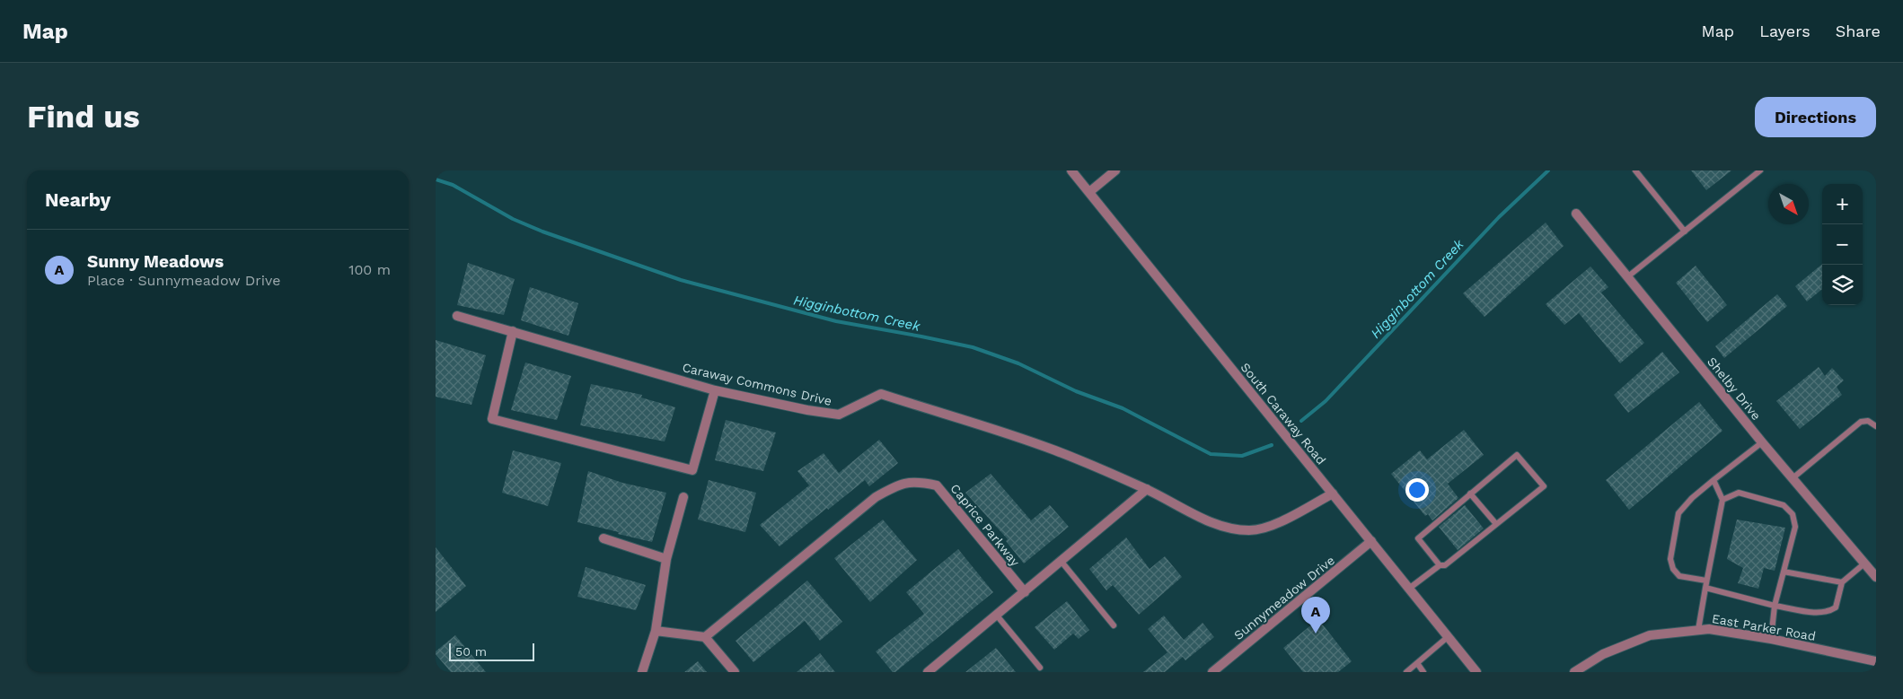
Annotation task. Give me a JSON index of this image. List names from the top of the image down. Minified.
{"streets":{"street":["Caraway Commons Drive","Shelby Drive","South Caraway Road","Caprice Parkway","Sunnymeadow Drive","East Parker Road"]},"crossings":[["South Caraway Road","Sunnymeadow Drive"]],"water":["Higginbottom Creek"],"scale_bar":"50 m","north":"bottom right","page":{"header":"Map","nav":["Map","Layers","Share"],"buttons":"Directions","title":"Find us","heading":"Nearby","map_buttons":["+","−"],"list":[{"mark":"A","name":"Sunny Meadows","note":"Place · Sunnymeadow Drive","value":"100 m"}],"pins":"A","scale":"50 m"}}
